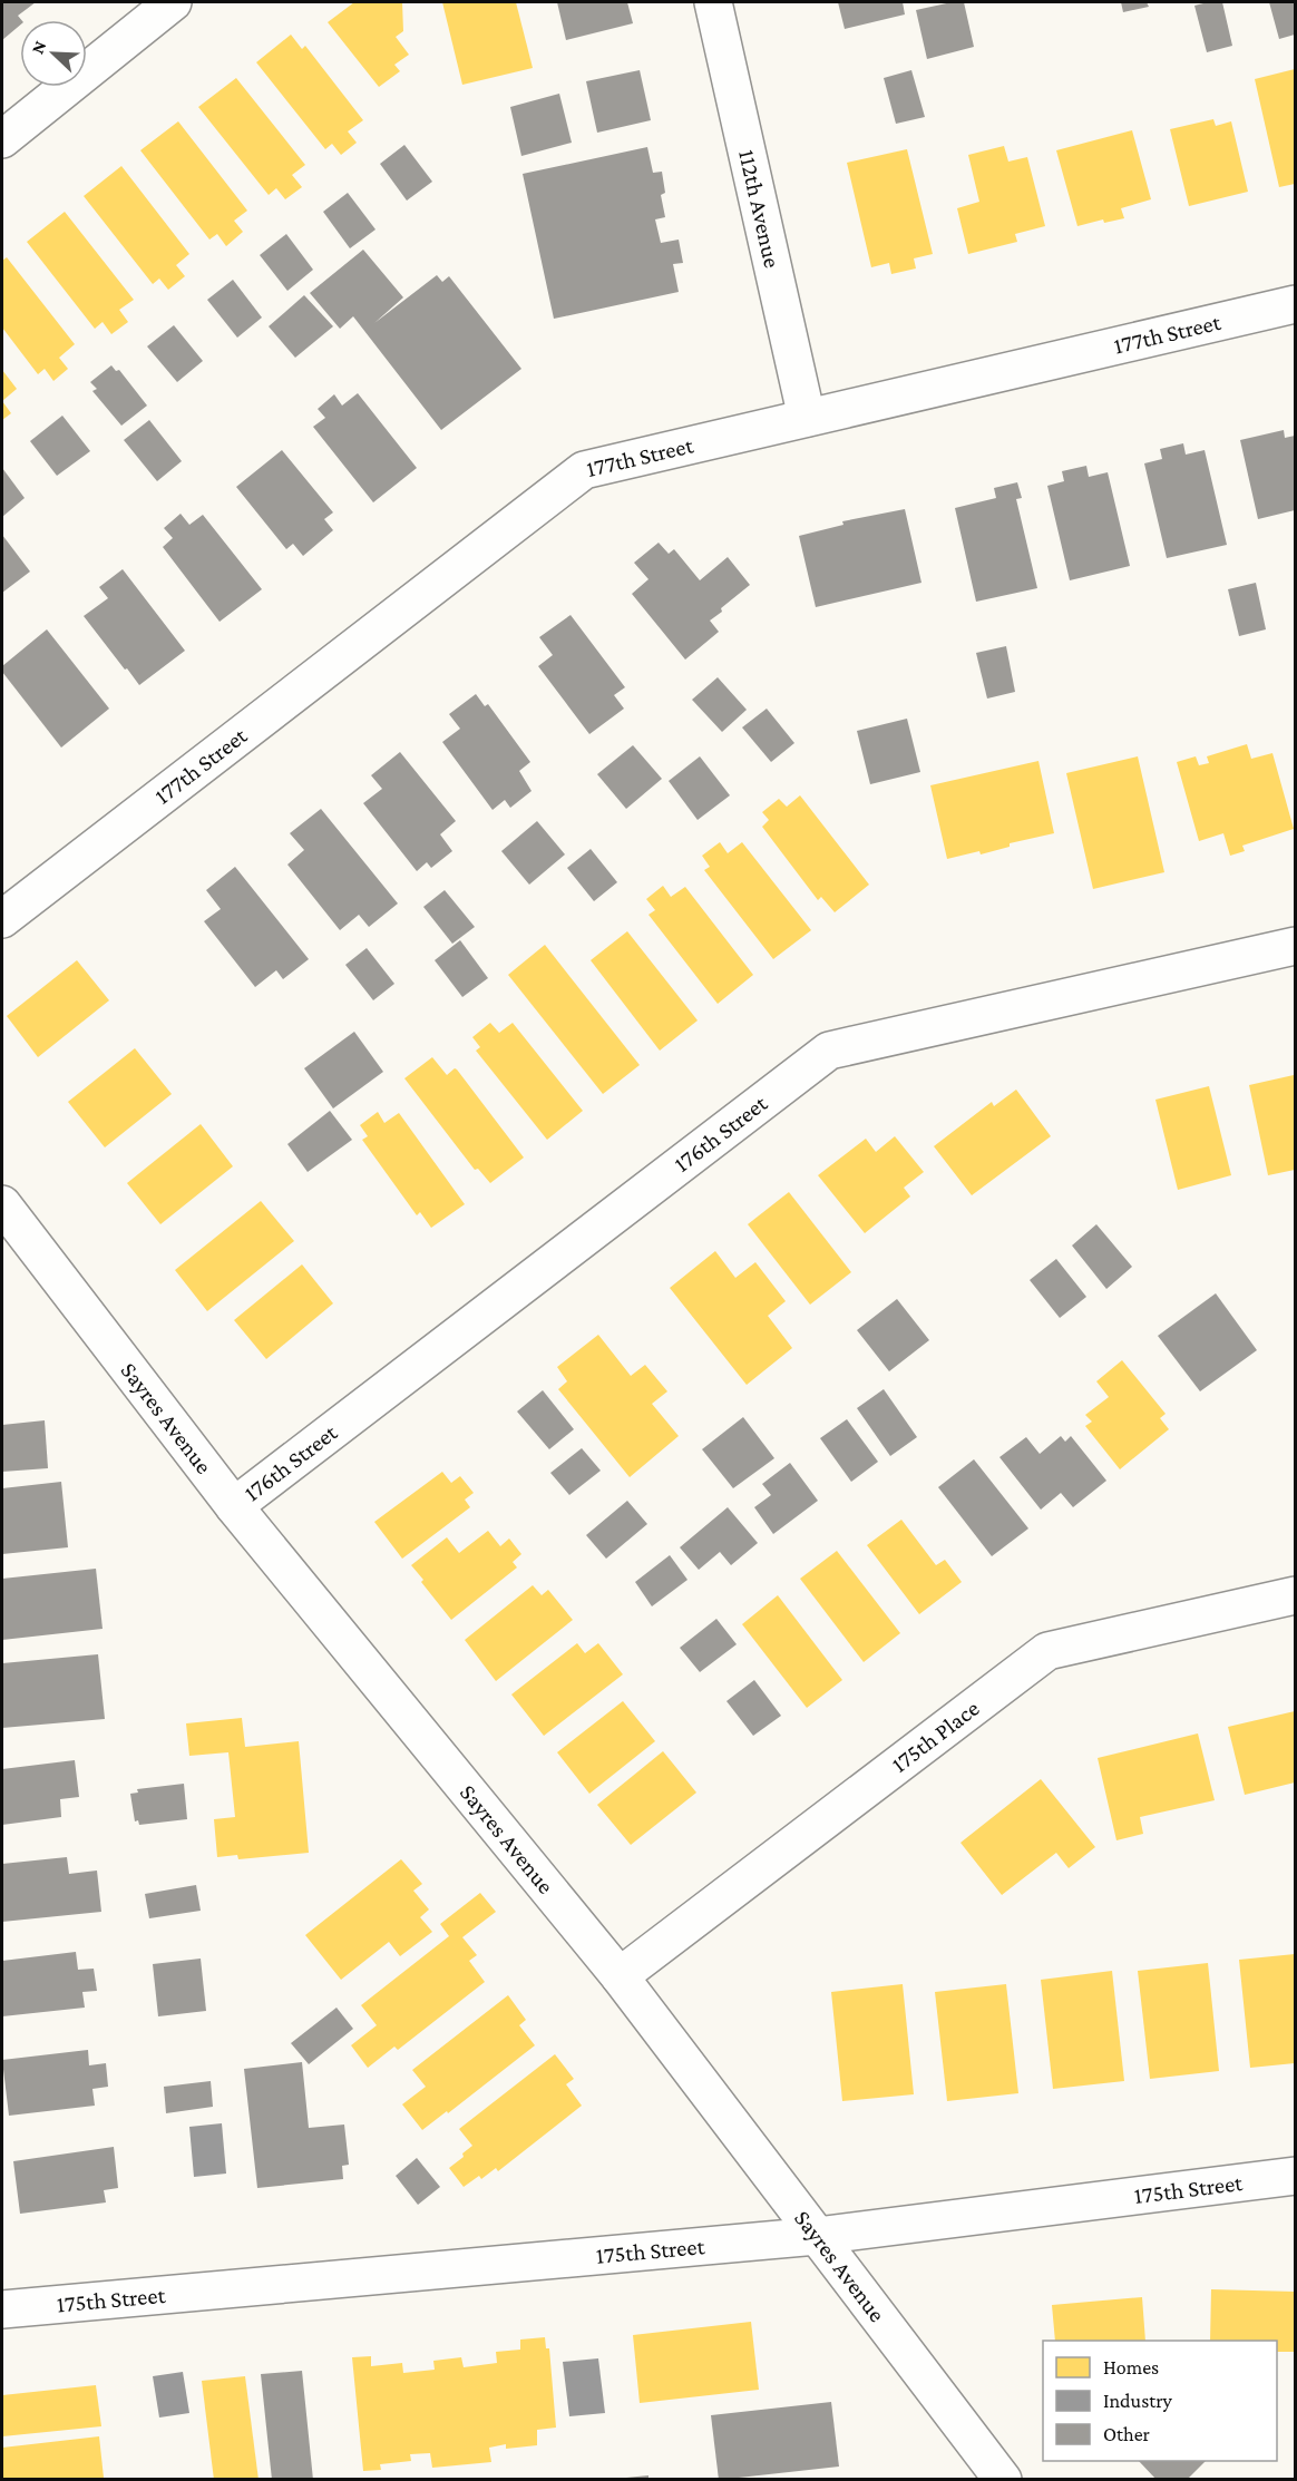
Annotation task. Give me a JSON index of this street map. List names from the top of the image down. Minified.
{"streets":{"street":["112th Avenue","177th Street","176th Street","Sayres Avenue","175th Place","175th Street"]},"crossings":[["112th Avenue","177th Street"],["176th Street","Sayres Avenue"],["Sayres Avenue","175th Place"],["Sayres Avenue","175th Street"]],"legend":["Homes","Industry","Other"],"north":"top left"}
